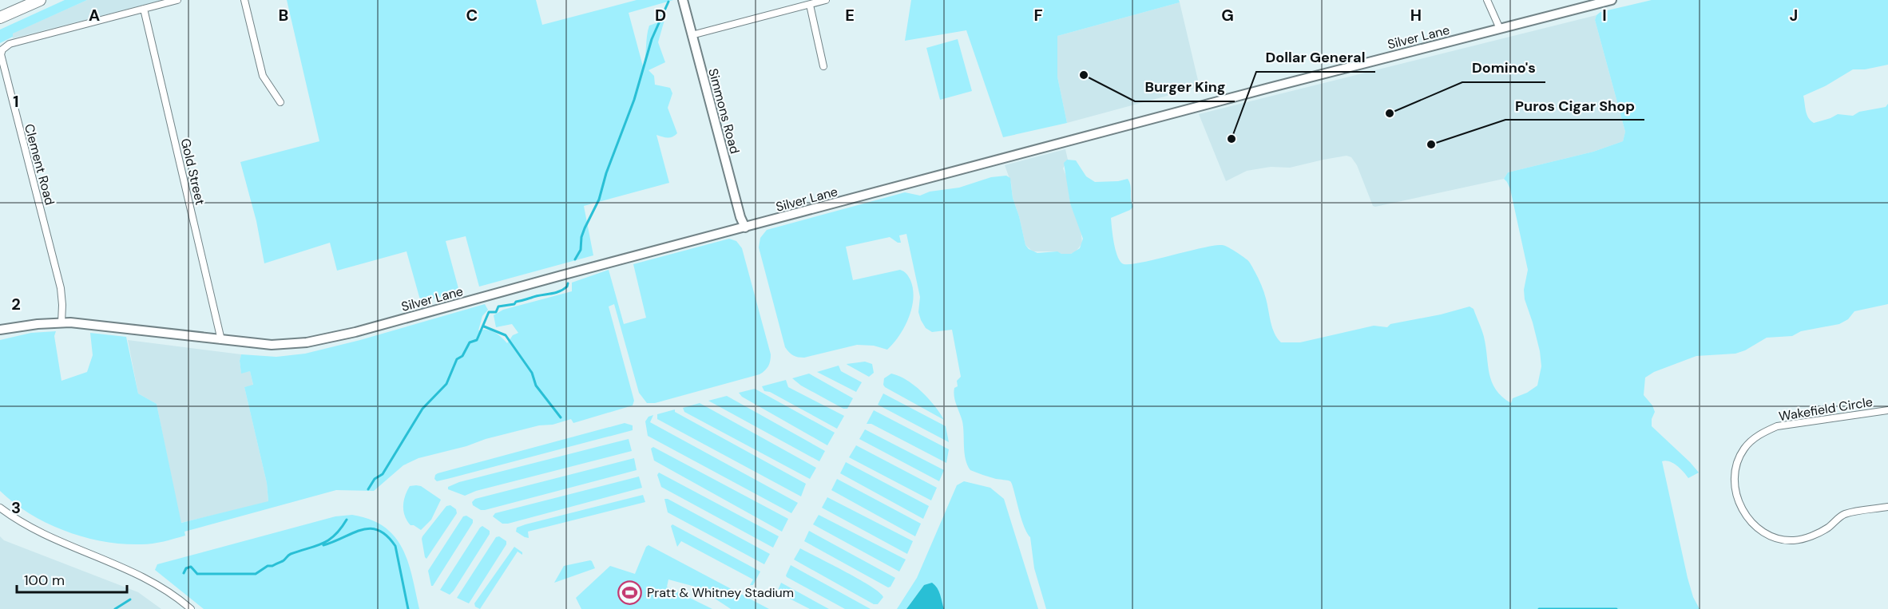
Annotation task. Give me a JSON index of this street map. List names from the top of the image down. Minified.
{"streets":{"main road":["Silver Lane","Simmons Road"],"street":["Clement Road","Gold Street","Wakefield Circle"]},"crossings":[["Silver Lane","Simmons Road"],["Silver Lane","Clement Road"],["Silver Lane","Gold Street"],["Clement Road","Gold Street"]],"places":{"other":["Burger King","Domino's","Dollar General","Puros Cigar Shop"],"sports":["Pratt & Whitney Stadium"]},"scale_bar":"100 m","grid":{"columns":["A","B","C","D","E","F","G","H","I","J"],"rows":["1","2","3"]}}
